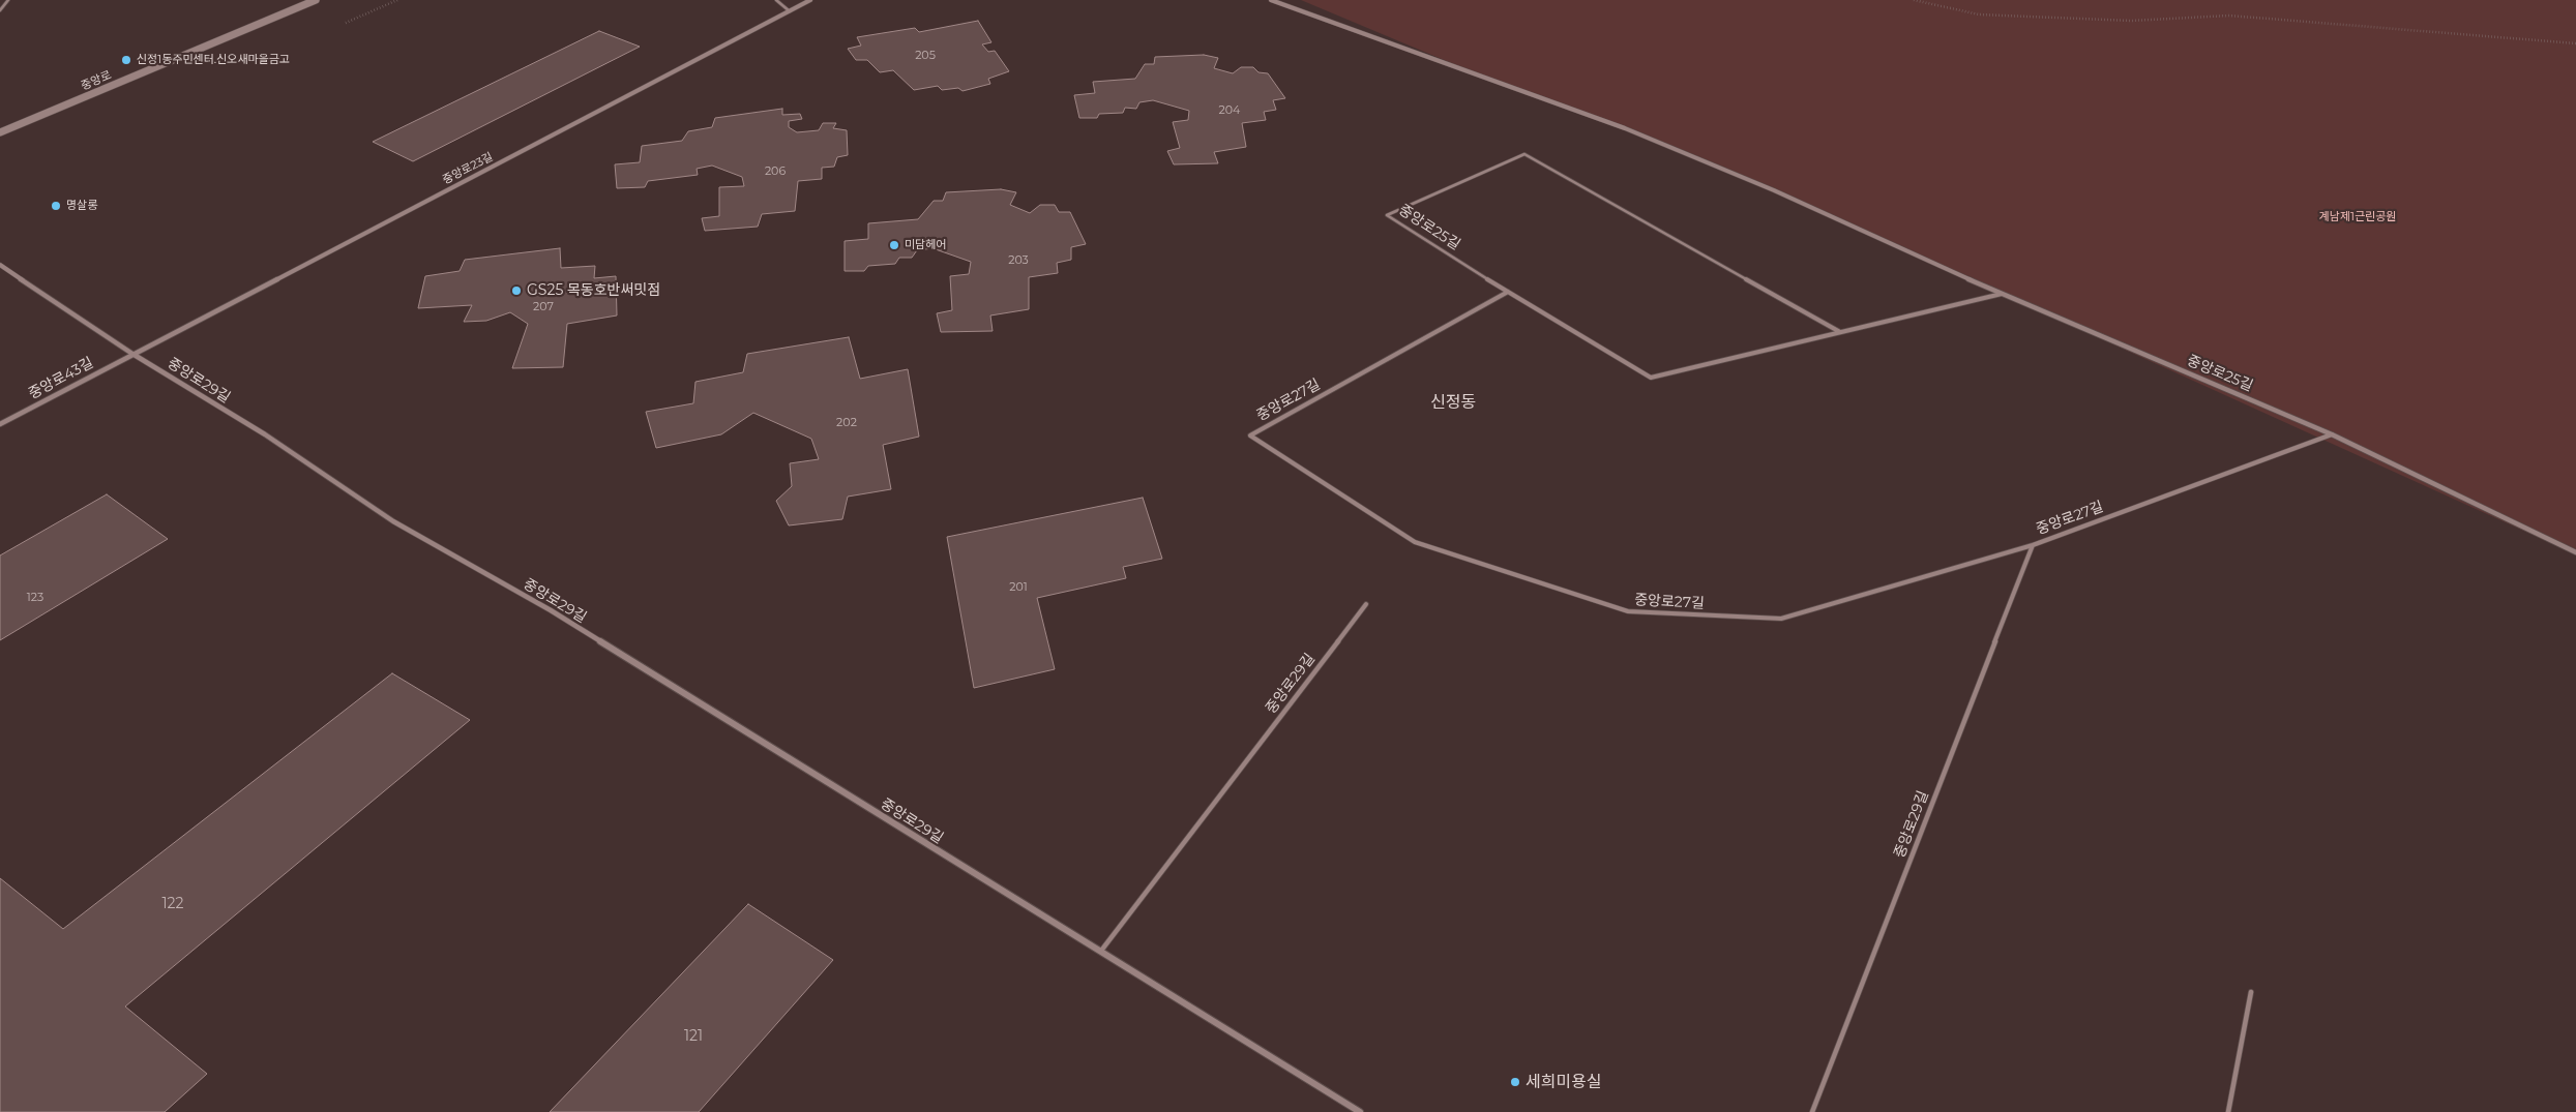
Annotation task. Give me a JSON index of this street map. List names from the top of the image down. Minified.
{"streets":{"main road":["중앙로"],"street":["중앙로23길","중앙로25길","중앙로43길","중앙로29길"],"lane":["중앙로27길"]},"crossings":[["중앙로23길","중앙로43길"],["중앙로23길","중앙로29길"],["중앙로25길","중앙로27길"],["중앙로43길","중앙로29길"],["중앙로29길","중앙로27길"]],"districts":["신정동"],"parks":["계남제1근린공원"],"places":["신정1동주민센터.신오새마을금고","명살롱","미담헤어","GS25 목동호반써밋점","세희미용실"],"house_numbers":["205","204","206","203","207","202","201","123","122","121"]}
